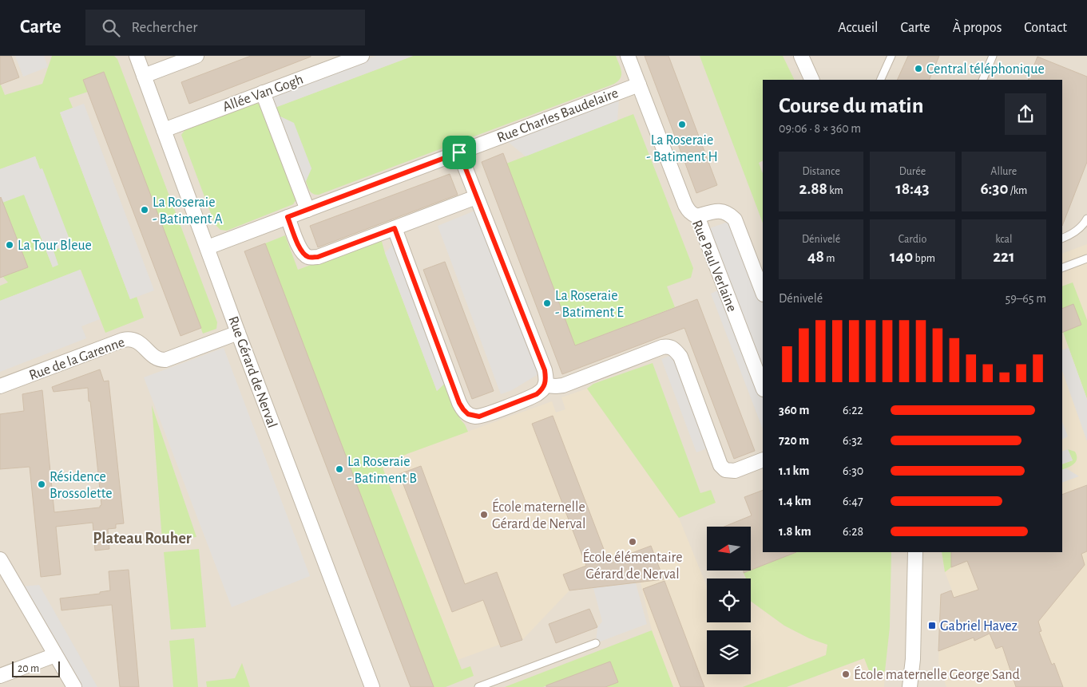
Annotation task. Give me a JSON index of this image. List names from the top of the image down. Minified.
{"streets":{"street":["Allée Van Gogh","Rue Charles Baudelaire","Rue Paul Verlaine","Rue de la Garenne","Rue Gérard de Nerval"]},"crossings":[["Allée Van Gogh","Rue Gérard de Nerval"],["Rue Charles Baudelaire","Rue Paul Verlaine"],["Rue Charles Baudelaire","Rue Gérard de Nerval"],["Rue de la Garenne","Rue Gérard de Nerval"]],"districts":["Plateau Rouher"],"places":{"other":["Central téléphonique","La Roseraie - Batiment H","La Roseraie - Batiment A","La Tour Bleue","La Roseraie - Batiment E","La Roseraie - Batiment B","Résidence Brossolette","École maternelle Gérard de Nerval","École élémentaire Gérard de Nerval","École maternelle George Sand"],"transit":["Gabriel Havez"]},"scale_bar":"20 m","north":"left","page":{"header":"Carte","search":"Rechercher","nav":["Accueil","Carte","À propos","Contact"],"heading":["Course du matin","09:06 · 8 × 360 m"],"stats":[["Distance","2.88 km"],["Durée","18:43"],["Allure","6:30 /km"],["Dénivelé","48 m"],["Cardio","140 bpm"],["kcal","221"]],"chart":["Dénivelé","59–65 m"],"list":[{"name":"360 m","note":"6:22"},{"name":"720 m","note":"6:32"},{"name":"1.1 km","note":"6:30"},{"name":"1.4 km","note":"6:47"},{"name":"1.8 km","note":"6:28"}],"scale":"20 m"}}
